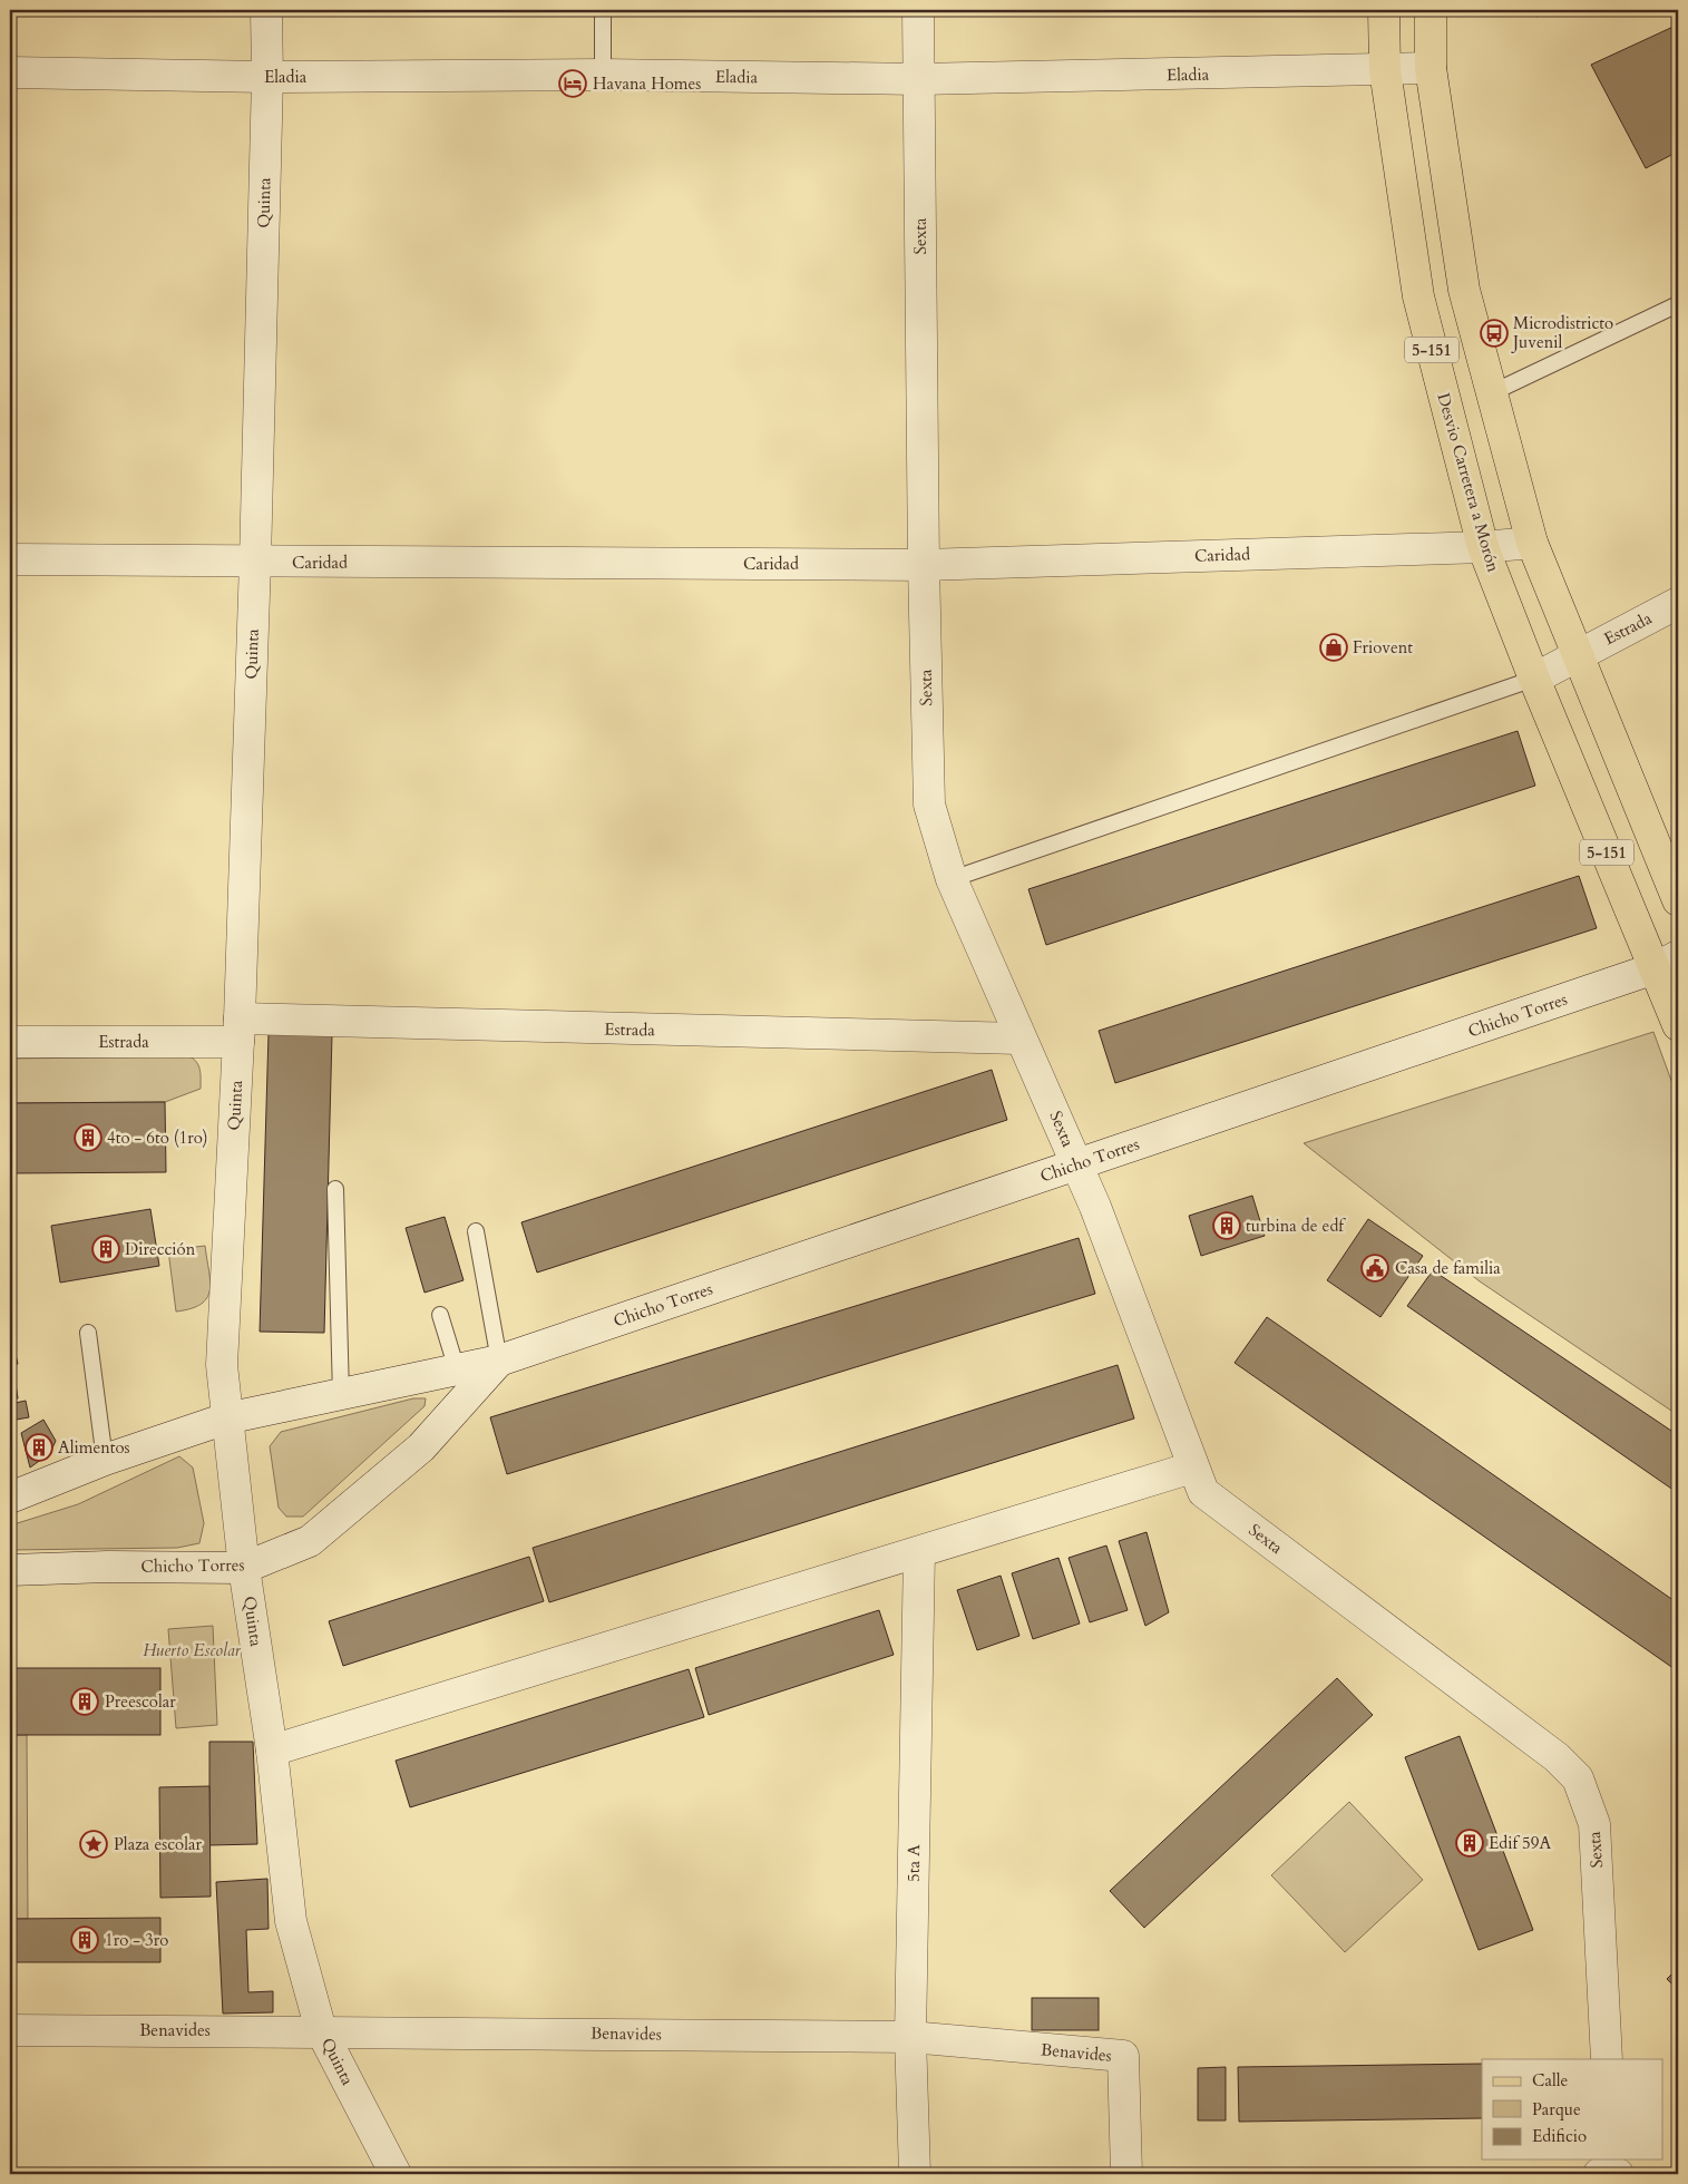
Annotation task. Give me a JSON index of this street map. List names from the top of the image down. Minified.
{"streets":{"main road":["5-151","Desvio Carretera a Morón"],"street":["Eladia","Quinta","Sexta","Caridad","Estrada","Chicho Torres","5ta A","Benavides"]},"crossings":[["Eladia","Quinta"],["Eladia","Sexta"],["Eladia","5-151"],["Eladia","Desvio Carretera a Morón"],["Quinta","Caridad"],["Quinta","Estrada"],["Quinta","Chicho Torres"],["Quinta","Benavides"],["Sexta","Caridad"],["Sexta","Estrada"],["Sexta","Chicho Torres"],["5-151","Caridad"],["5-151","Estrada"],["Desvio Carretera a Morón","Caridad"],["Desvio Carretera a Morón","Chicho Torres"],["5ta A","Benavides"]],"parks":["Huerto Escolar"],"places":{"hotel":["Havana Homes"],"bus stop":["Microdistricto Juvenil"],"shop":["Friovent"],"building":["4to - 6to (1ro)","turbina de edf","Dirección","Alimentos","Preescolar","Edif 59A","1ro - 3ro"],"public building":["Casa de familia"],"place":["Plaza escolar"]},"legend":["Calle","Parque","Edificio"]}
